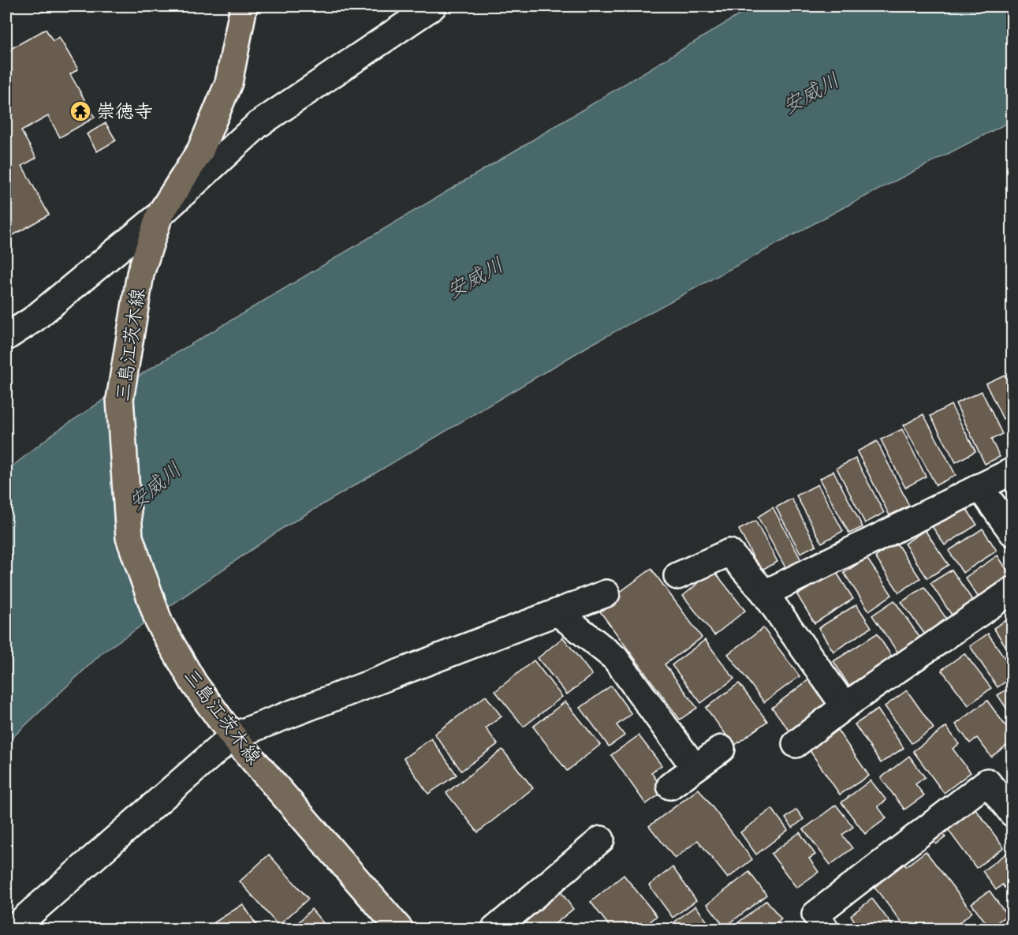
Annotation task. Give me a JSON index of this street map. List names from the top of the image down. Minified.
{"streets":{"main road":["三島江茨木線"]},"water":["安威川"],"places":{"temple":["崇徳寺"]}}
